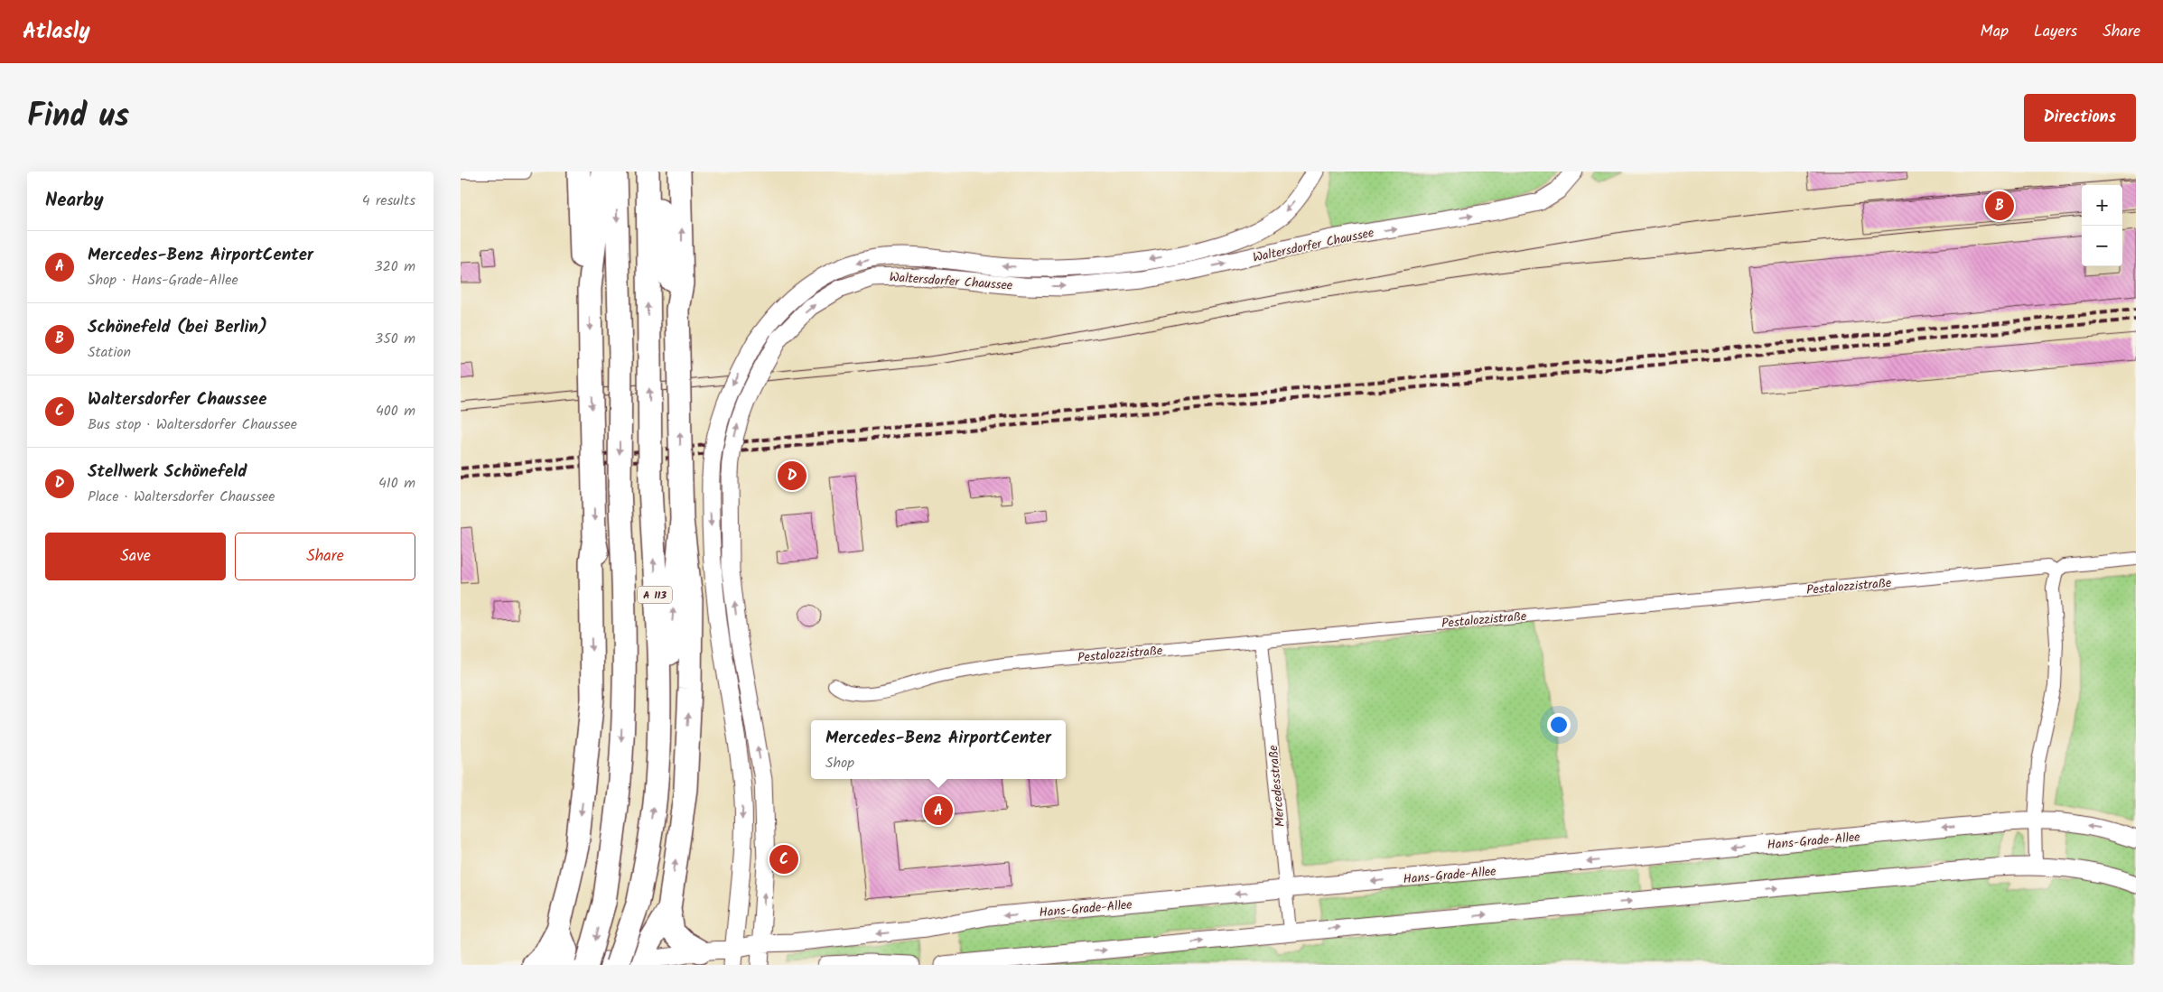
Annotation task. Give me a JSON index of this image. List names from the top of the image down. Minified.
{"streets":{"highway":["A 113"],"main road":["Waltersdorfer Chaussee","Hans-Grade-Allee"],"street":["Pestalozzistraße","Mercedesstraße"]},"crossings":[["Waltersdorfer Chaussee","Hans-Grade-Allee"],["Pestalozzistraße","Mercedesstraße"],["A 113","Hans-Grade-Allee"],["Mercedesstraße","Hans-Grade-Allee"]],"page":{"header":"Atlasly","nav":["Map","Layers","Share"],"title":"Find us","buttons":["Directions",["Save","Share"]],"heading":["Nearby","4 results"],"map_buttons":["+","−"],"pins":["B","D","A","C"],"list":[{"mark":"A","name":"Mercedes-Benz AirportCenter","note":"Shop · Hans-Grade-Allee","value":"320 m"},{"mark":"B","name":"Schönefeld (bei Berlin)","note":"Station","value":"350 m"},{"mark":"C","name":"Waltersdorfer Chaussee","note":"Bus stop · Waltersdorfer Chaussee","value":"400 m"},{"mark":"D","name":"Stellwerk Schönefeld","note":"Place · Waltersdorfer Chaussee","value":"410 m"}],"popup":["Mercedes-Benz AirportCenter","Shop"]}}
